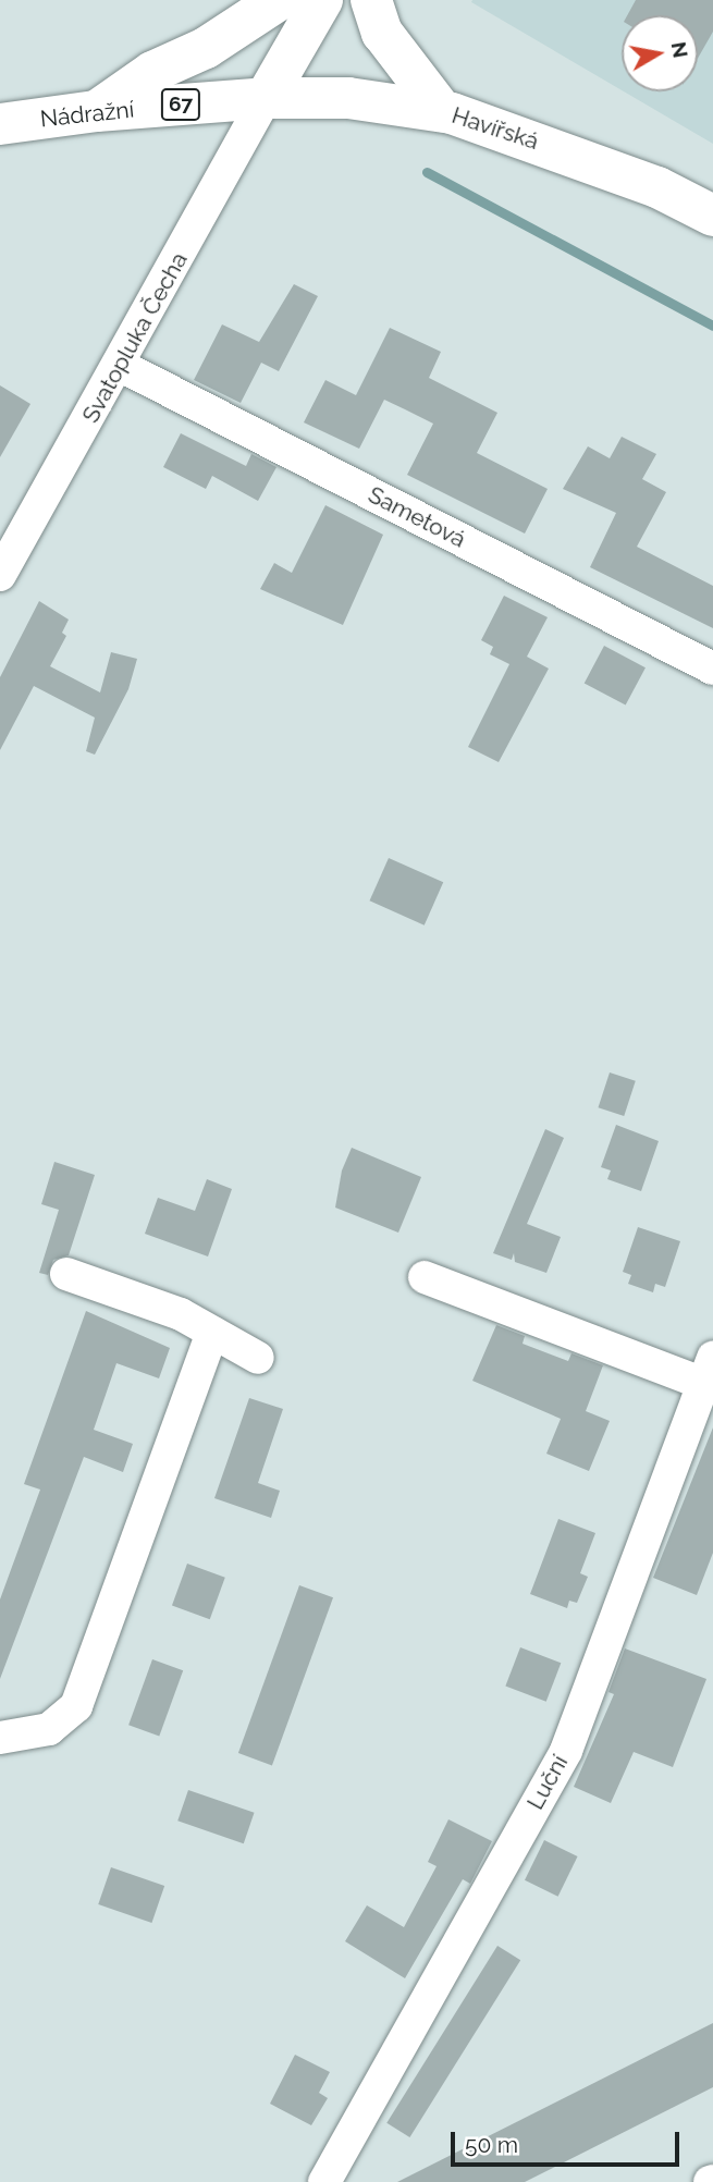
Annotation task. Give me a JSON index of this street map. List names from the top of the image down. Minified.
{"streets":{"main road":["67","Nádražní","Havířská"],"street":["Svatopluka Čecha","Sametová","Luční"]},"crossings":[["Nádražní","Havířská"],["Nádražní","Svatopluka Čecha"],["Havířská","Svatopluka Čecha"],["Svatopluka Čecha","Sametová"]],"scale_bar":"50 m","north":"right"}
